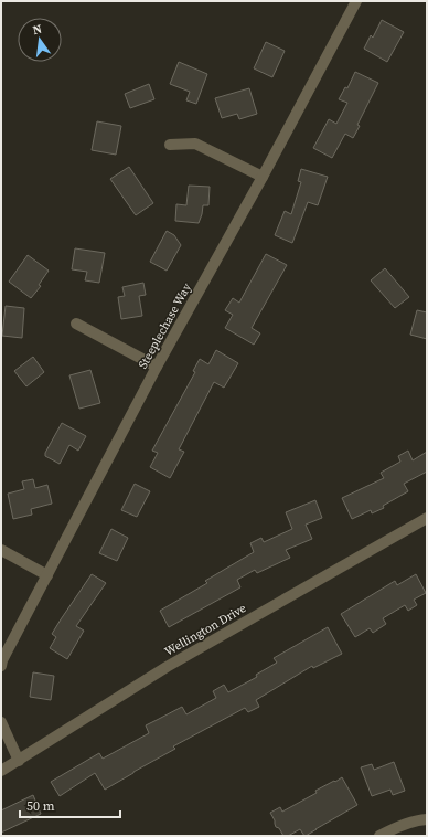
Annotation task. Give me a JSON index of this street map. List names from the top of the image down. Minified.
{"streets":{"street":["Steeplechase Way","Wellington Drive"]},"scale_bar":"50 m","north":"top"}
